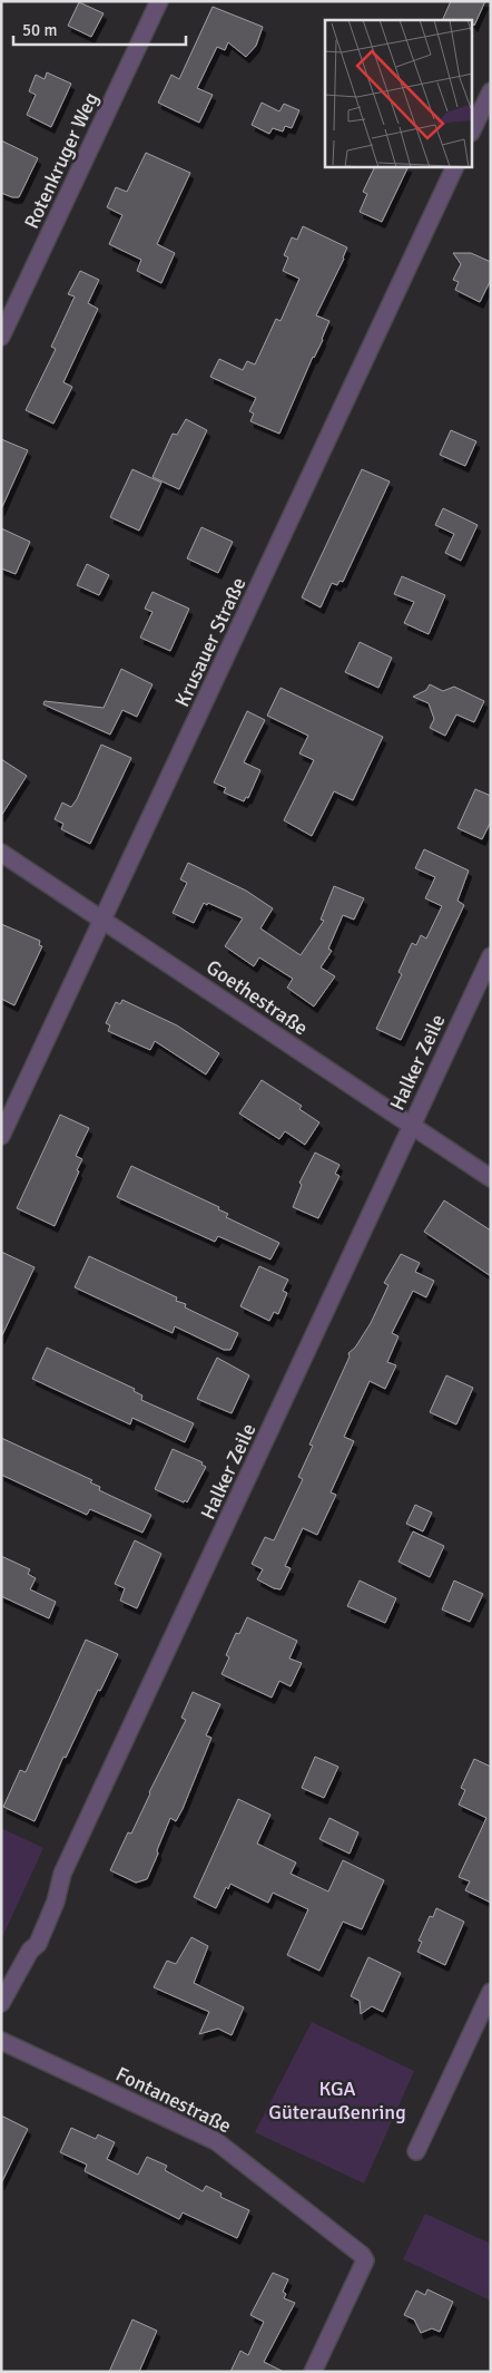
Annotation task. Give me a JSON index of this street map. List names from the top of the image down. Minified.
{"streets":{"street":["Rotenkruger Weg","Krusauer Straße","Goethestraße","Halker Zeile","Fontanestraße"]},"crossings":[["Krusauer Straße","Goethestraße"],["Goethestraße","Halker Zeile"]],"parks":["KGA Güteraußenring"],"scale_bar":"50 m"}
